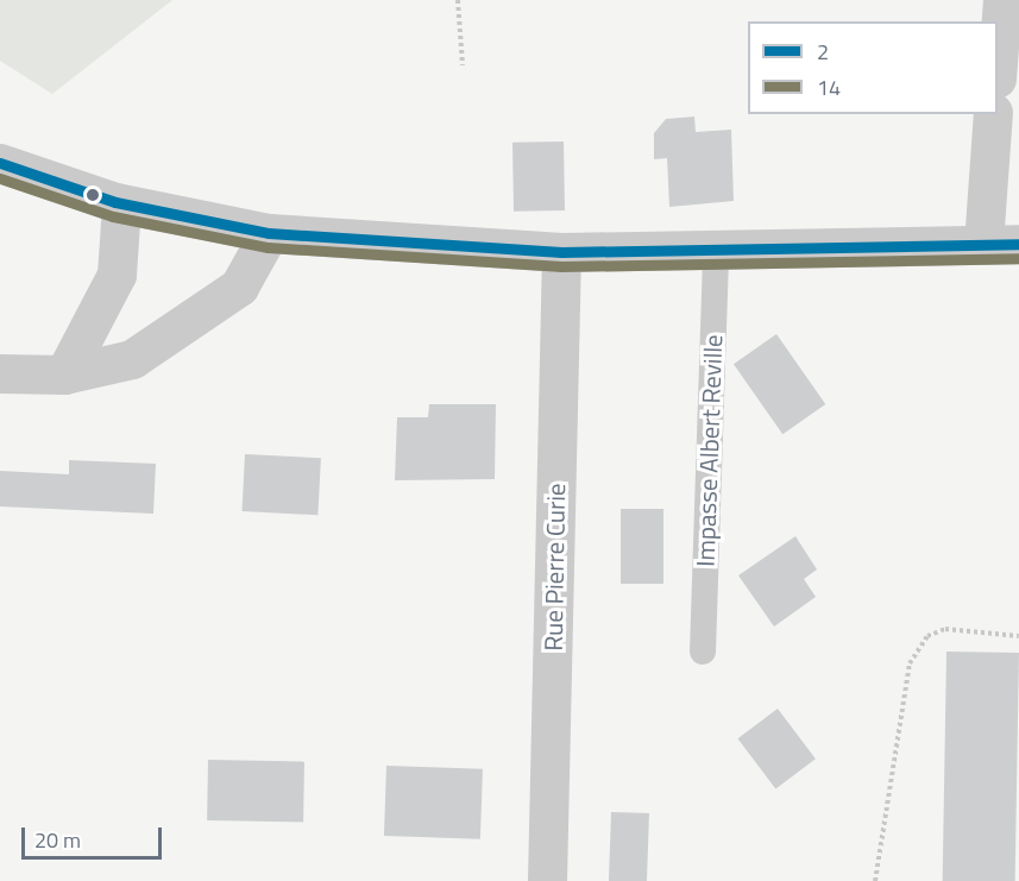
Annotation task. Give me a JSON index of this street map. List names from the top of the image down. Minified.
{"streets":{"street":["Rue Pierre Curie"],"lane":["Impasse Albert Reville"]},"lines":["transit line 2","transit line 14"],"legend":["2","14"],"scale_bar":"20 m"}
